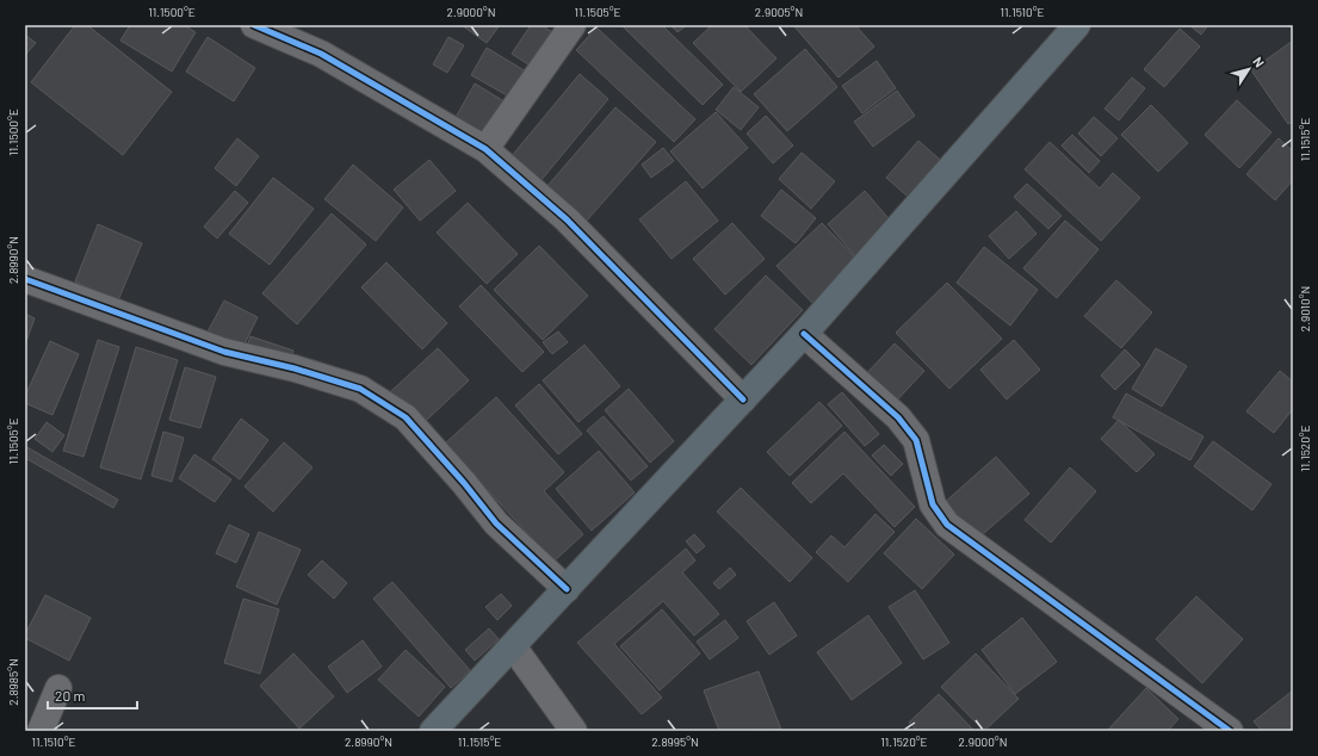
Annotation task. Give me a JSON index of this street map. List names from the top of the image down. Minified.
{"scale_bar":"20 m","north":"top right","coordinates":["11.1500°E","2.9000°N","11.1505°E","2.9005°N","11.1510°E","11.1515°E","2.8990°N","2.9010°N","11.1520°E","2.8985°N","2.8995°N"]}
